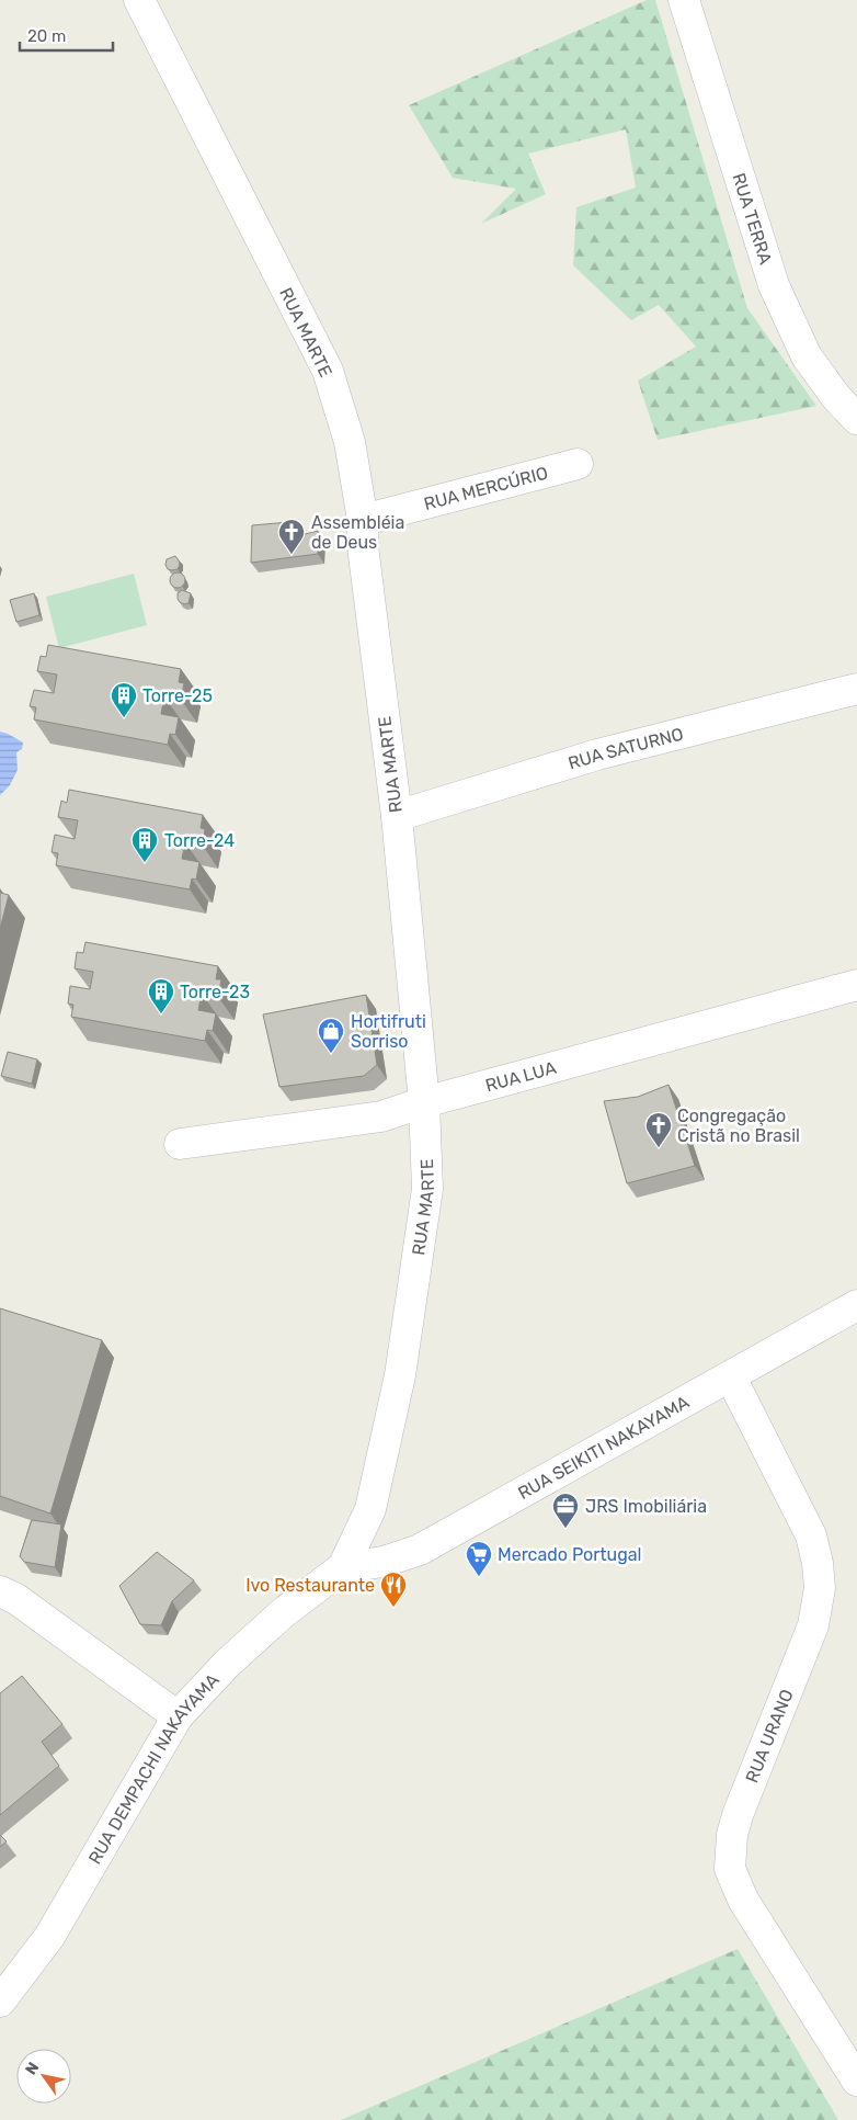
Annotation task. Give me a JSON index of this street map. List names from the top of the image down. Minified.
{"streets":{"street":["RUA TERRA","RUA MARTE","RUA MERCÚRIO","RUA SATURNO","RUA LUA","RUA SEIKITI NAKAYAMA","RUA URANO","RUA DEMPACHI NAKAYAMA"]},"crossings":[["RUA MARTE","RUA MERCÚRIO"],["RUA MARTE","RUA SATURNO"],["RUA MARTE","RUA LUA"],["RUA MARTE","RUA SEIKITI NAKAYAMA"],["RUA MARTE","RUA DEMPACHI NAKAYAMA"],["RUA SEIKITI NAKAYAMA","RUA URANO"],["RUA SEIKITI NAKAYAMA","RUA DEMPACHI NAKAYAMA"]],"places":{"church":["Assembléia de Deus","Congregação Cristã no Brasil"],"building":["Torre-25","Torre-24","Torre-23"],"shop":["Hortifruti Sorriso"],"office":["JRS Imobiliária"],"supermarket":["Mercado Portugal"],"restaurant":["Ivo Restaurante"]},"scale_bar":"20 m","north":"top left"}
